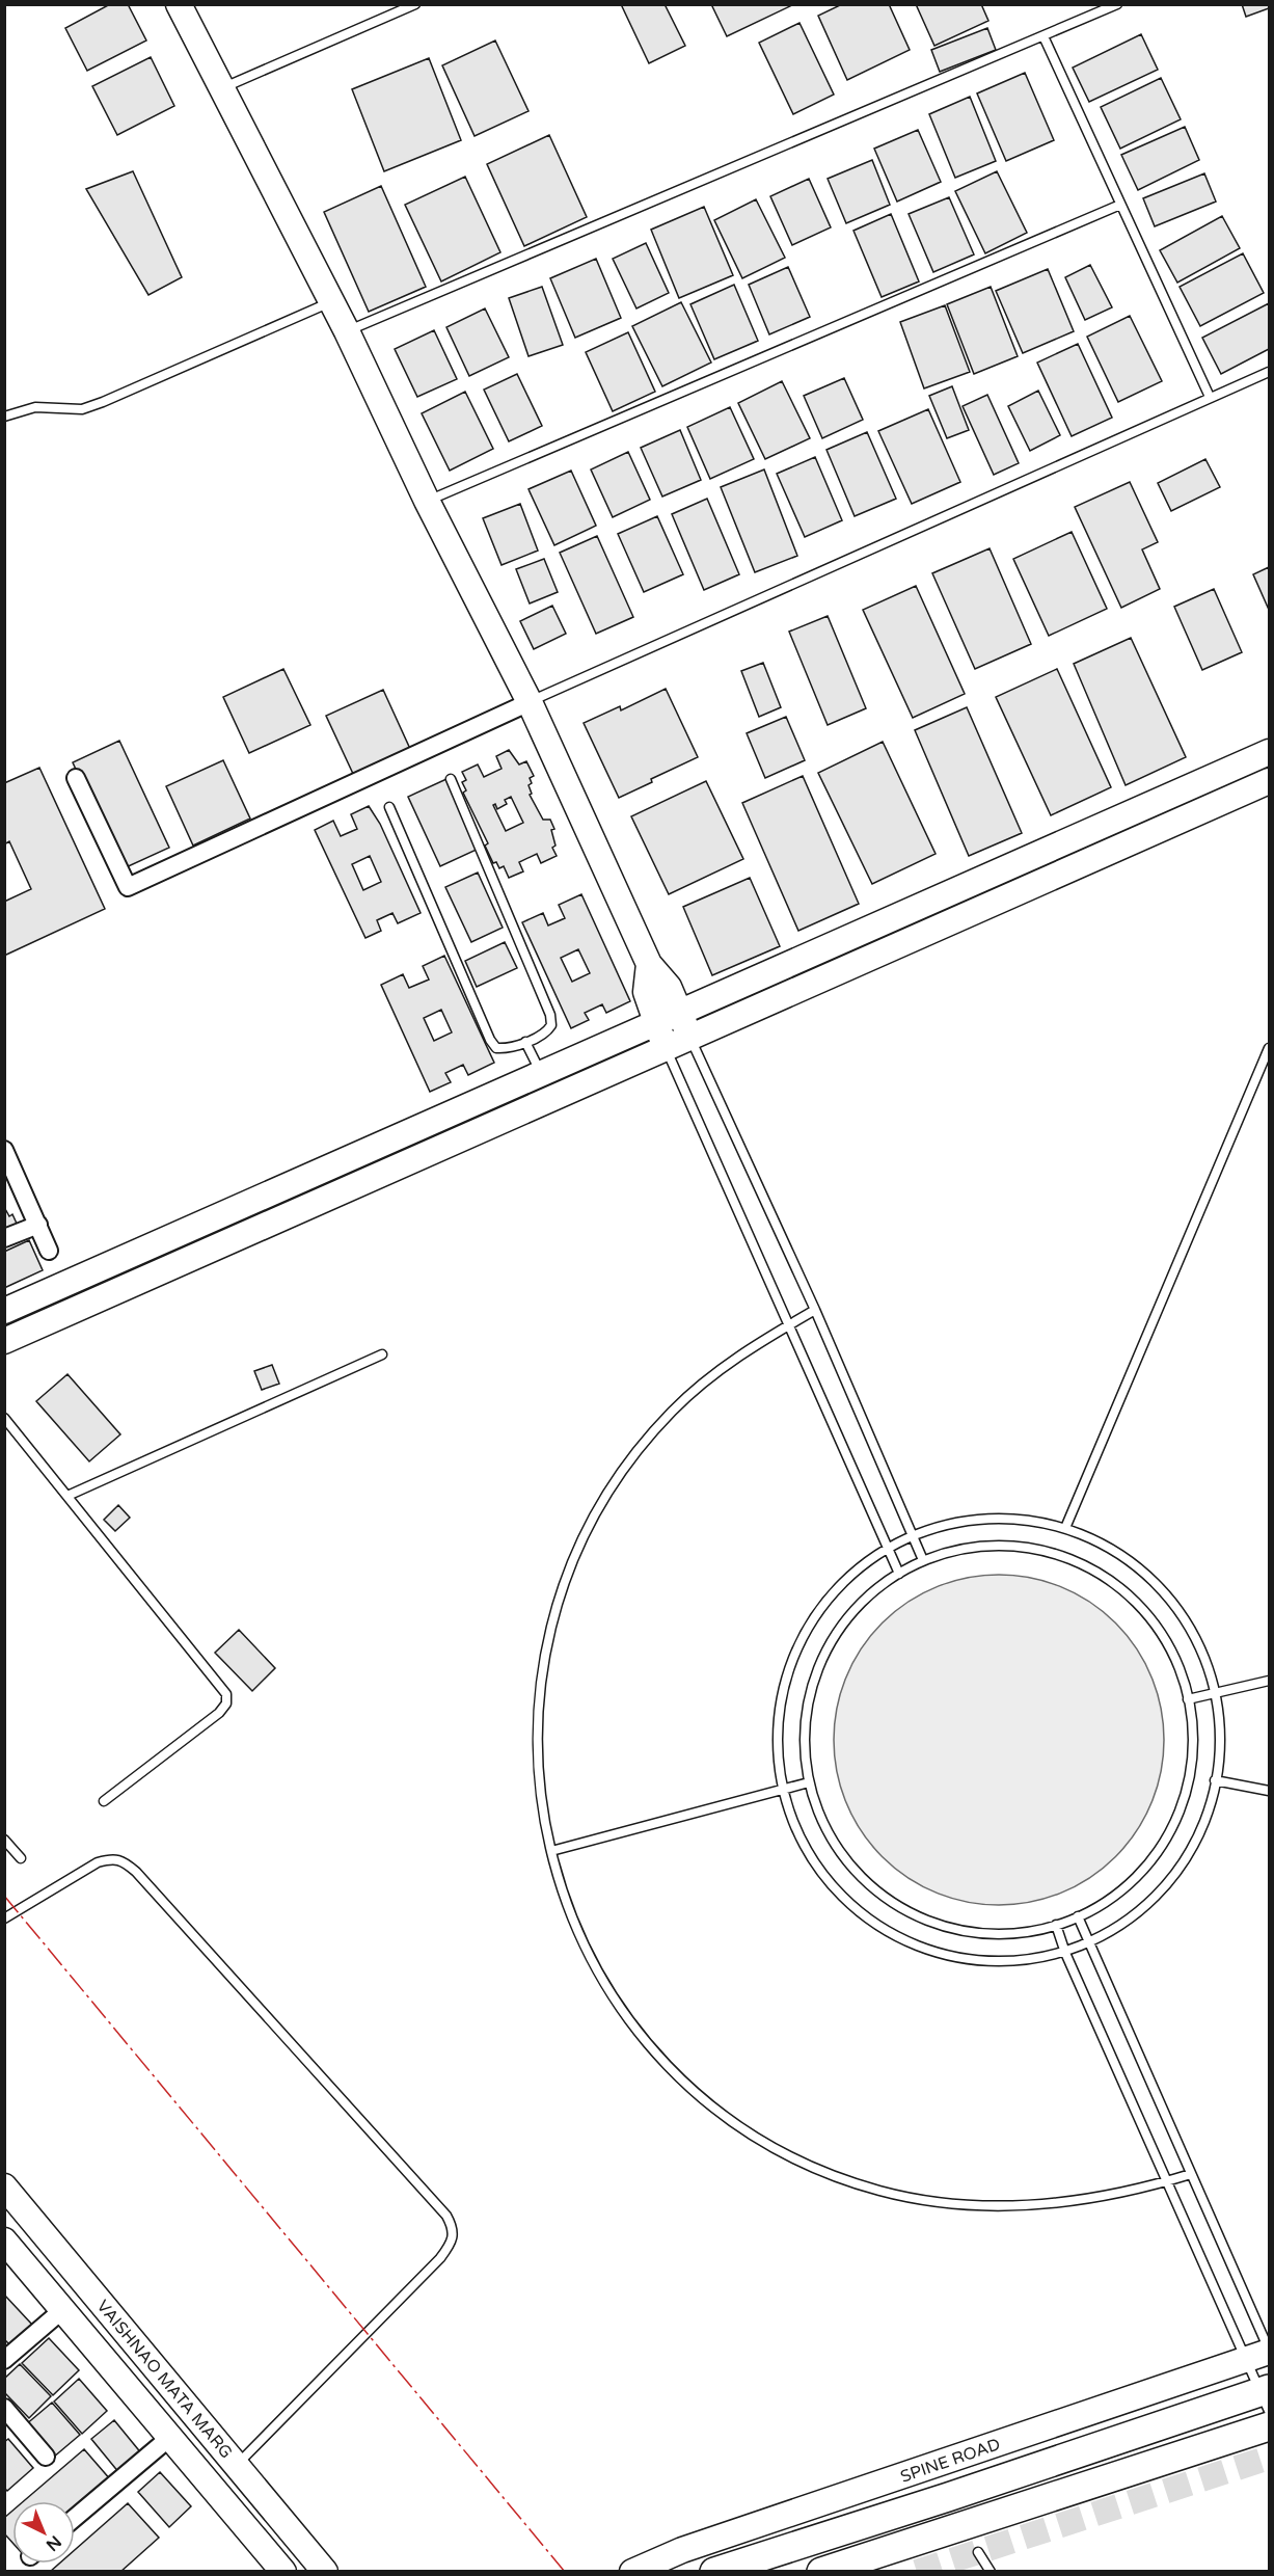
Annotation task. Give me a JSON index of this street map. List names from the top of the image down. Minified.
{"streets":{"main road":["SPINE ROAD"],"street":["VAISHNAO MATA MARG"]},"north":"bottom right"}
